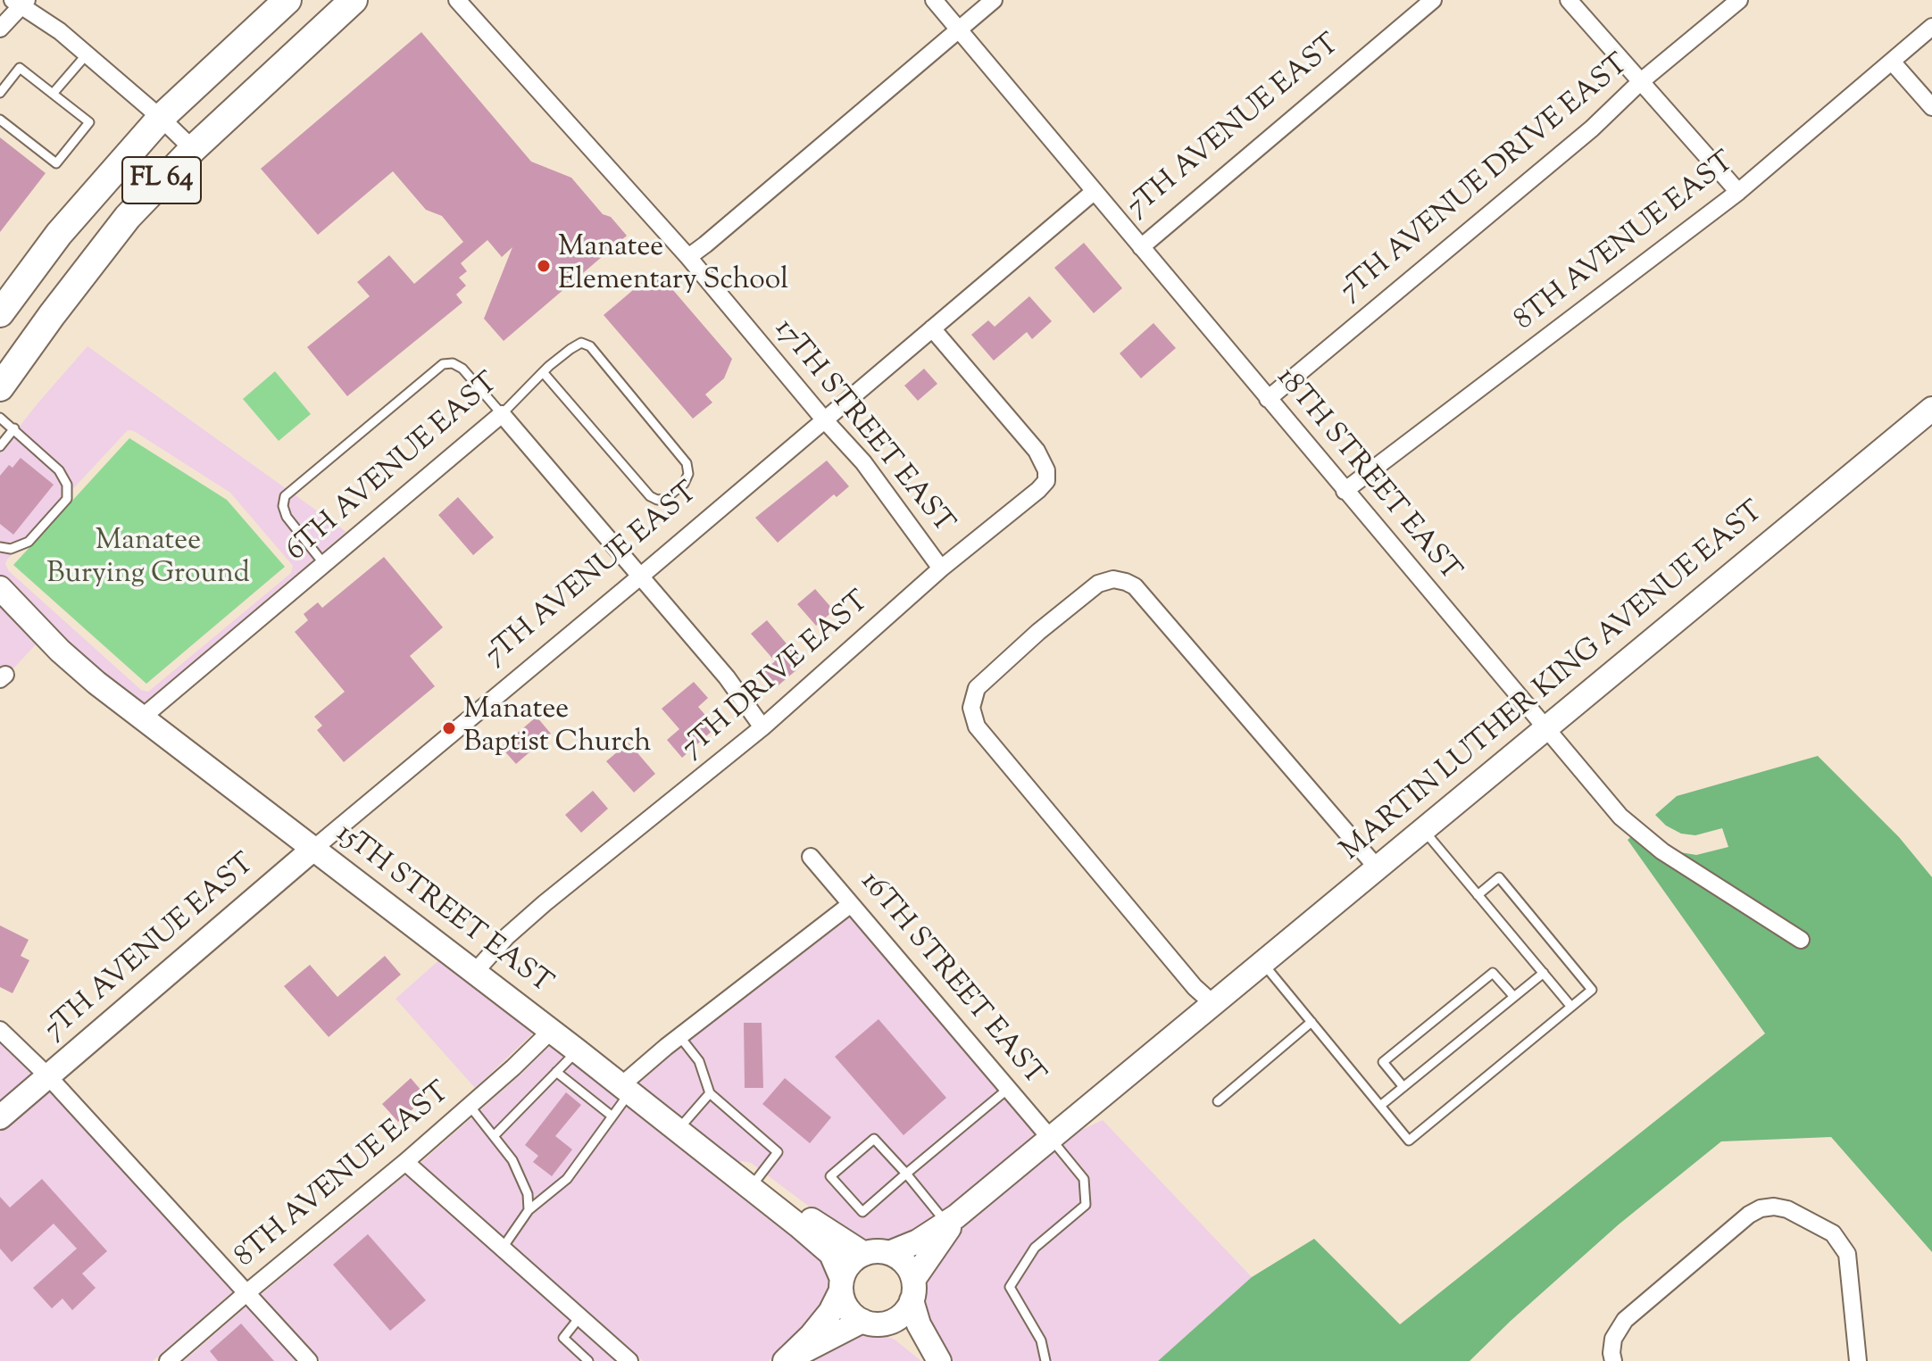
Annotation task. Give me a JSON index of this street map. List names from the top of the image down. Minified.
{"streets":{"main road":["FL 64"],"street":["7TH AVENUE EAST","7TH AVENUE DRIVE EAST","8TH AVENUE EAST","17TH STREET EAST","6TH AVENUE EAST","18TH STREET EAST","7TH DRIVE EAST","MARTIN LUTHER KING AVENUE EAST","15TH STREET EAST","16TH STREET EAST"]},"crossings":[["7TH AVENUE EAST","17TH STREET EAST"],["7TH AVENUE EAST","18TH STREET EAST"],["7TH AVENUE EAST","7TH DRIVE EAST"],["7TH AVENUE EAST","15TH STREET EAST"],["7TH AVENUE DRIVE EAST","18TH STREET EAST"],["8TH AVENUE EAST","18TH STREET EAST"],["8TH AVENUE EAST","15TH STREET EAST"],["17TH STREET EAST","7TH DRIVE EAST"],["6TH AVENUE EAST","15TH STREET EAST"],["18TH STREET EAST","MARTIN LUTHER KING AVENUE EAST"],["7TH DRIVE EAST","15TH STREET EAST"],["MARTIN LUTHER KING AVENUE EAST","16TH STREET EAST"]],"parks":["Manatee Burying Ground"],"places":["Manatee Elementary School","Manatee Baptist Church"]}
